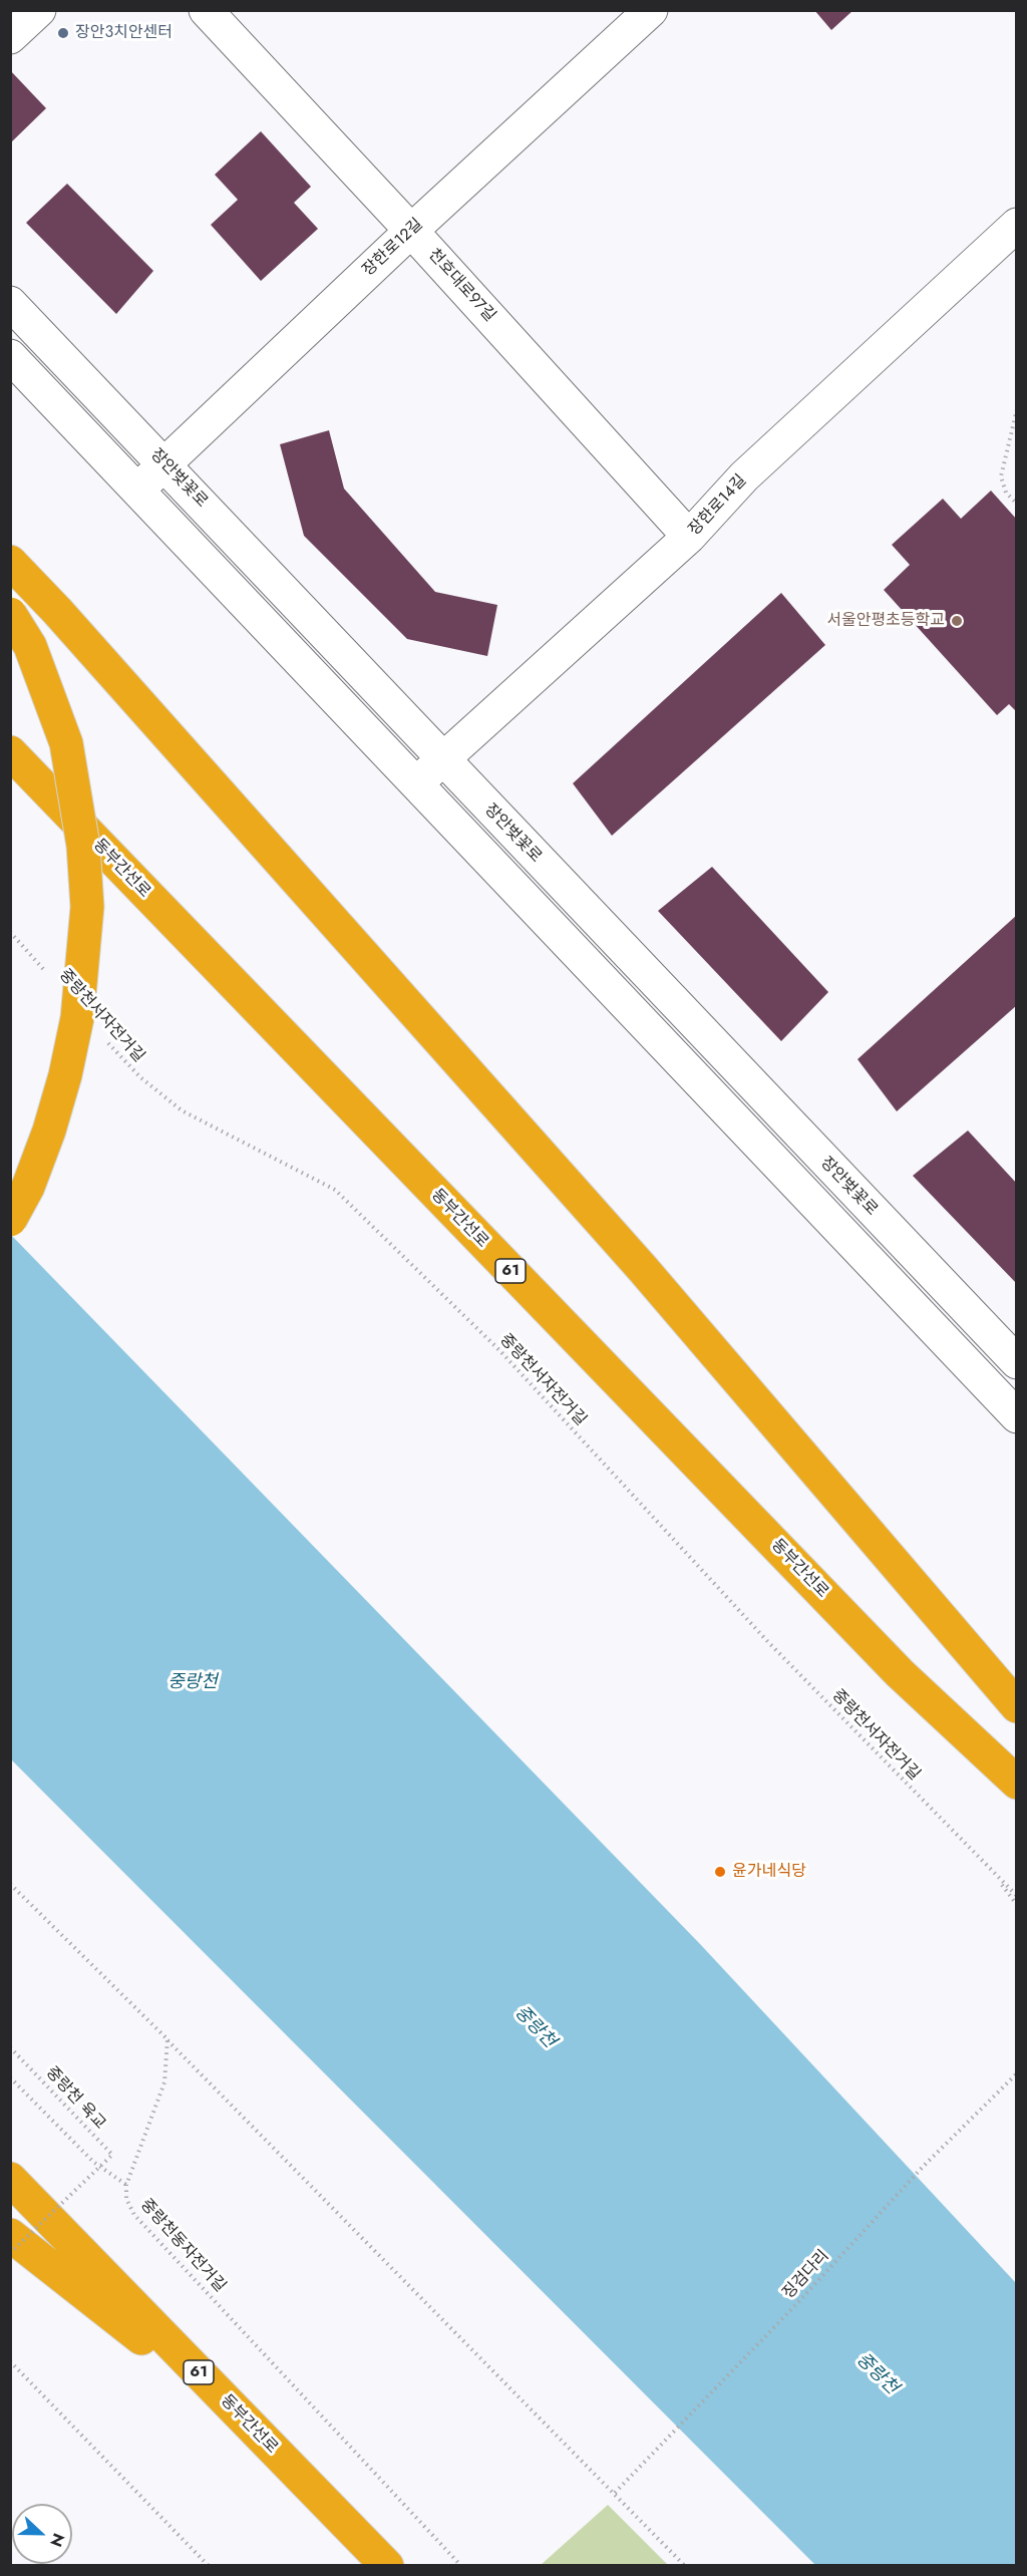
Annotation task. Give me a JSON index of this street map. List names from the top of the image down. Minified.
{"streets":{"highway":["동부간선로","61"],"street":["장한로12길","천호대로97길","장안벚꽃로","장한로14길"],"path":["중랑천서자전거길","중랑천 육교","중랑천동자전거길","징검다리"]},"crossings":[["장한로12길","천호대로97길"],["장한로12길","장안벚꽃로"],["천호대로97길","장한로14길"],["장안벚꽃로","장한로14길"],["중랑천 육교","중랑천동자전거길"]],"water":["중랑천"],"places":["장안3치안센터","서울안평초등학교","윤가네식당"],"north":"right"}
